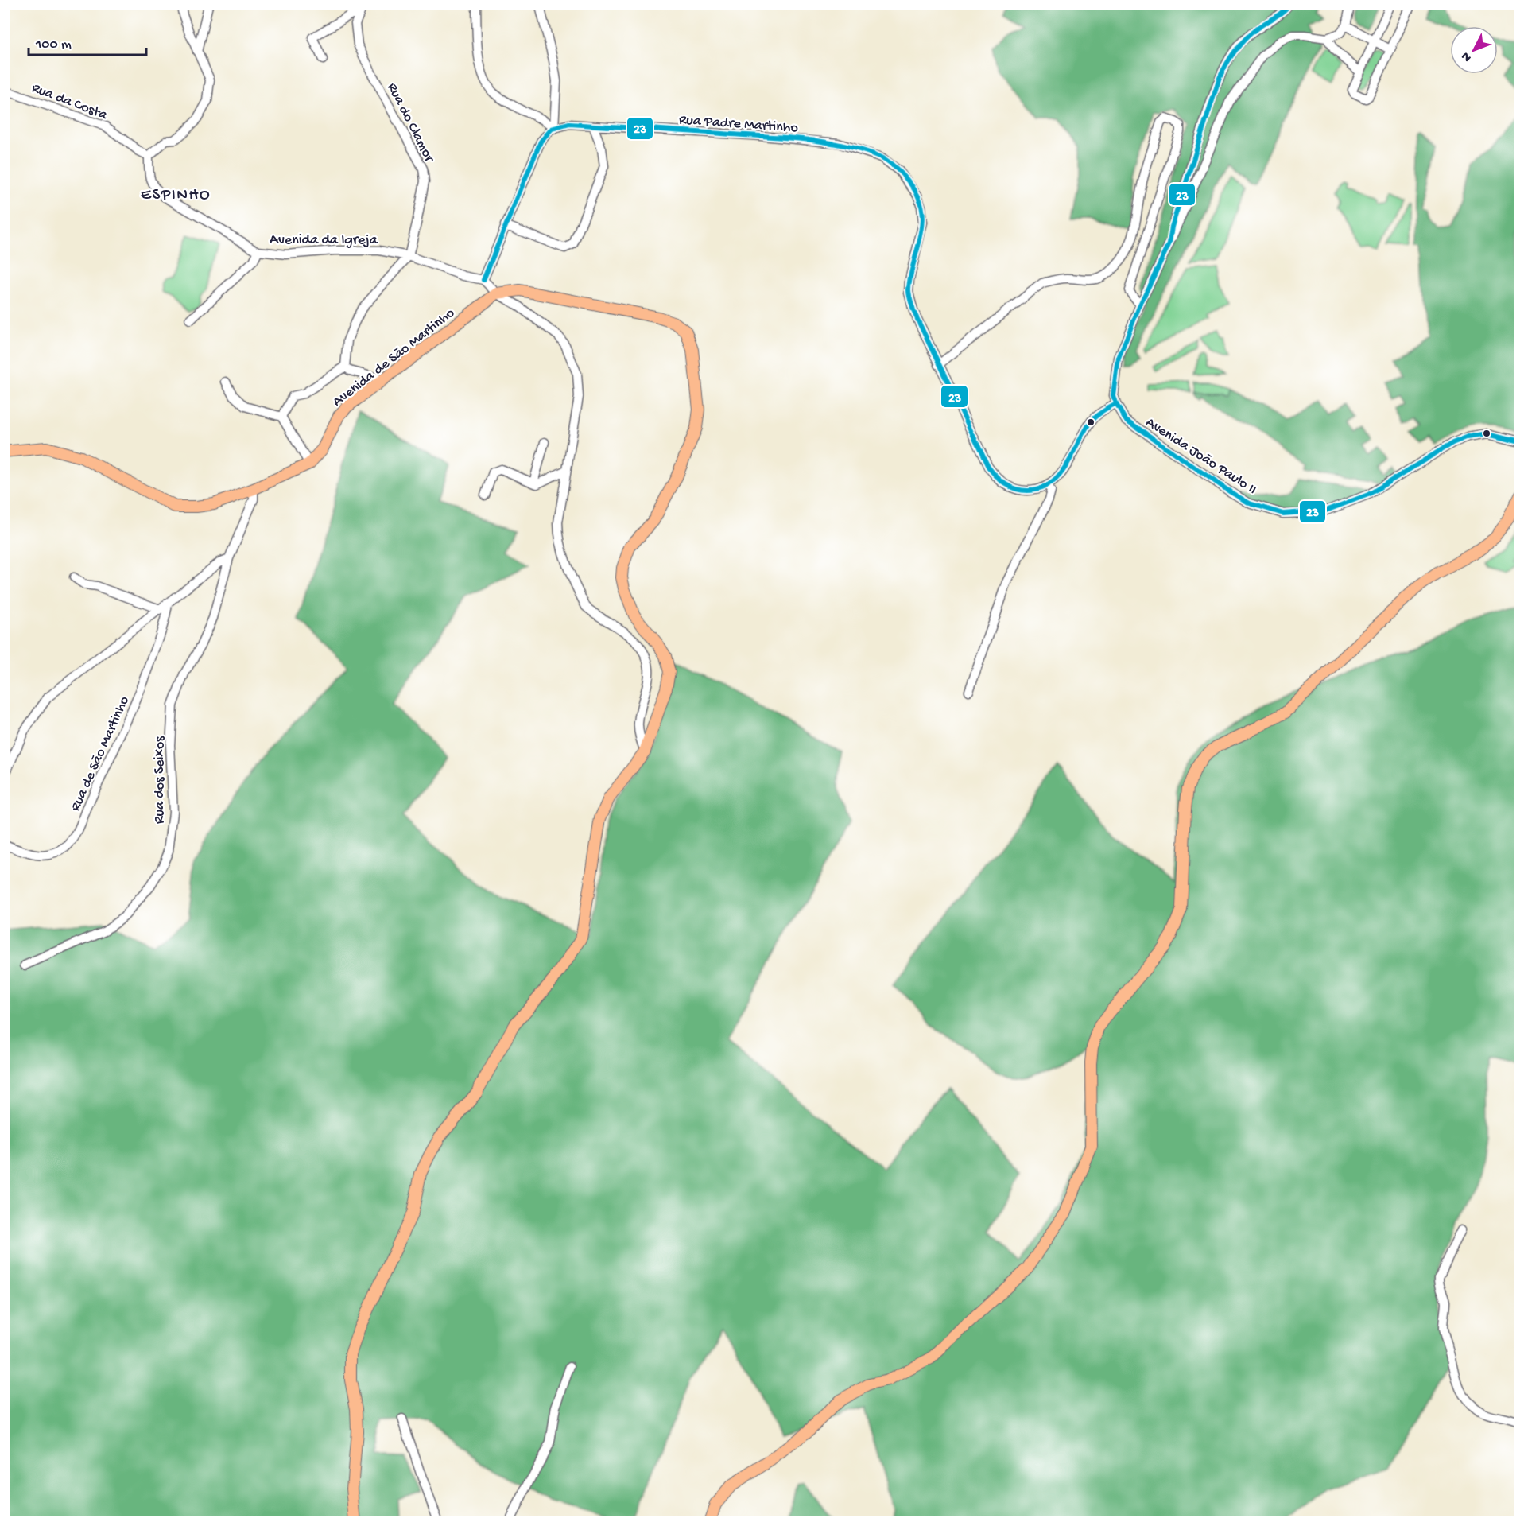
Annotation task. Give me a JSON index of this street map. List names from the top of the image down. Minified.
{"streets":{"main road":["Avenida de São Martinho"],"street":["Rua da Costa","Rua do Clamor","Rua Padre Martinho","Avenida da Igreja","Avenida João Paulo II","Rua de São Martinho","Rua dos Seixos"]},"crossings":[["Rua da Costa","Avenida da Igreja"],["Rua do Clamor","Avenida da Igreja"]],"districts":["ESPINHO"],"lines":["transit line 23"],"scale_bar":"100 m","north":"bottom left"}
